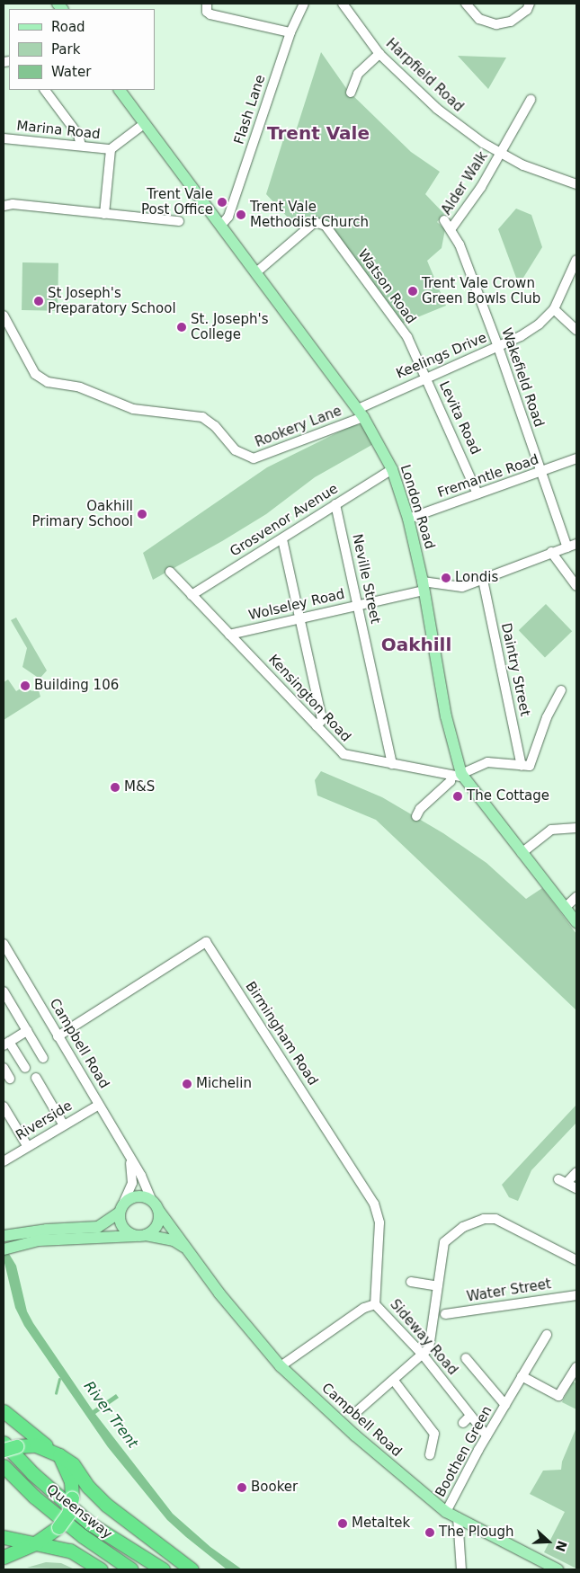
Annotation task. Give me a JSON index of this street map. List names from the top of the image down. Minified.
{"streets":{"highway":["Queensway"],"main road":["London Road","Campbell Road"],"street":["Harpfield Road","Flash Lane","Marina Road","Alder Walk","Watson Road","Keelings Drive","Wakefield Road","Levita Road","Rookery Lane","Fremantle Road","Grosvenor Avenue","Neville Street","Wolseley Road","Daintry Street","Kensington Road","Birmingham Road","Riverside","Water Street","Sideway Road","Boothen Green"]},"crossings":[["Harpfield Road","Alder Walk"],["Flash Lane","London Road"],["Alder Walk","Wakefield Road"],["Watson Road","Keelings Drive"],["Watson Road","Levita Road"],["Watson Road","London Road"],["Keelings Drive","Wakefield Road"],["Keelings Drive","Levita Road"],["Keelings Drive","Rookery Lane"],["Keelings Drive","London Road"],["Wakefield Road","Fremantle Road"],["Levita Road","Fremantle Road"],["Rookery Lane","London Road"],["Fremantle Road","London Road"],["London Road","Grosvenor Avenue"],["London Road","Wolseley Road"],["London Road","Kensington Road"],["Grosvenor Avenue","Neville Street"],["Grosvenor Avenue","Kensington Road"],["Neville Street","Wolseley Road"],["Neville Street","Kensington Road"],["Wolseley Road","Kensington Road"],["Birmingham Road","Campbell Road"],["Birmingham Road","Sideway Road"],["Campbell Road","Riverside"],["Campbell Road","Sideway Road"],["Campbell Road","Boothen Green"],["Sideway Road","Boothen Green"]],"districts":["Trent Vale","Oakhill"],"water":["River Trent"],"places":["Trent Vale Post Office","Trent Vale Methodist Church","Trent Vale Crown Green Bowls Club","St Joseph's Preparatory School","St. Joseph's College","Oakhill Primary School","Londis","Building 106","M&S","The Cottage","Michelin","Booker","Metaltek","The Plough"],"legend":["Road","Park","Water"],"north":"right"}
